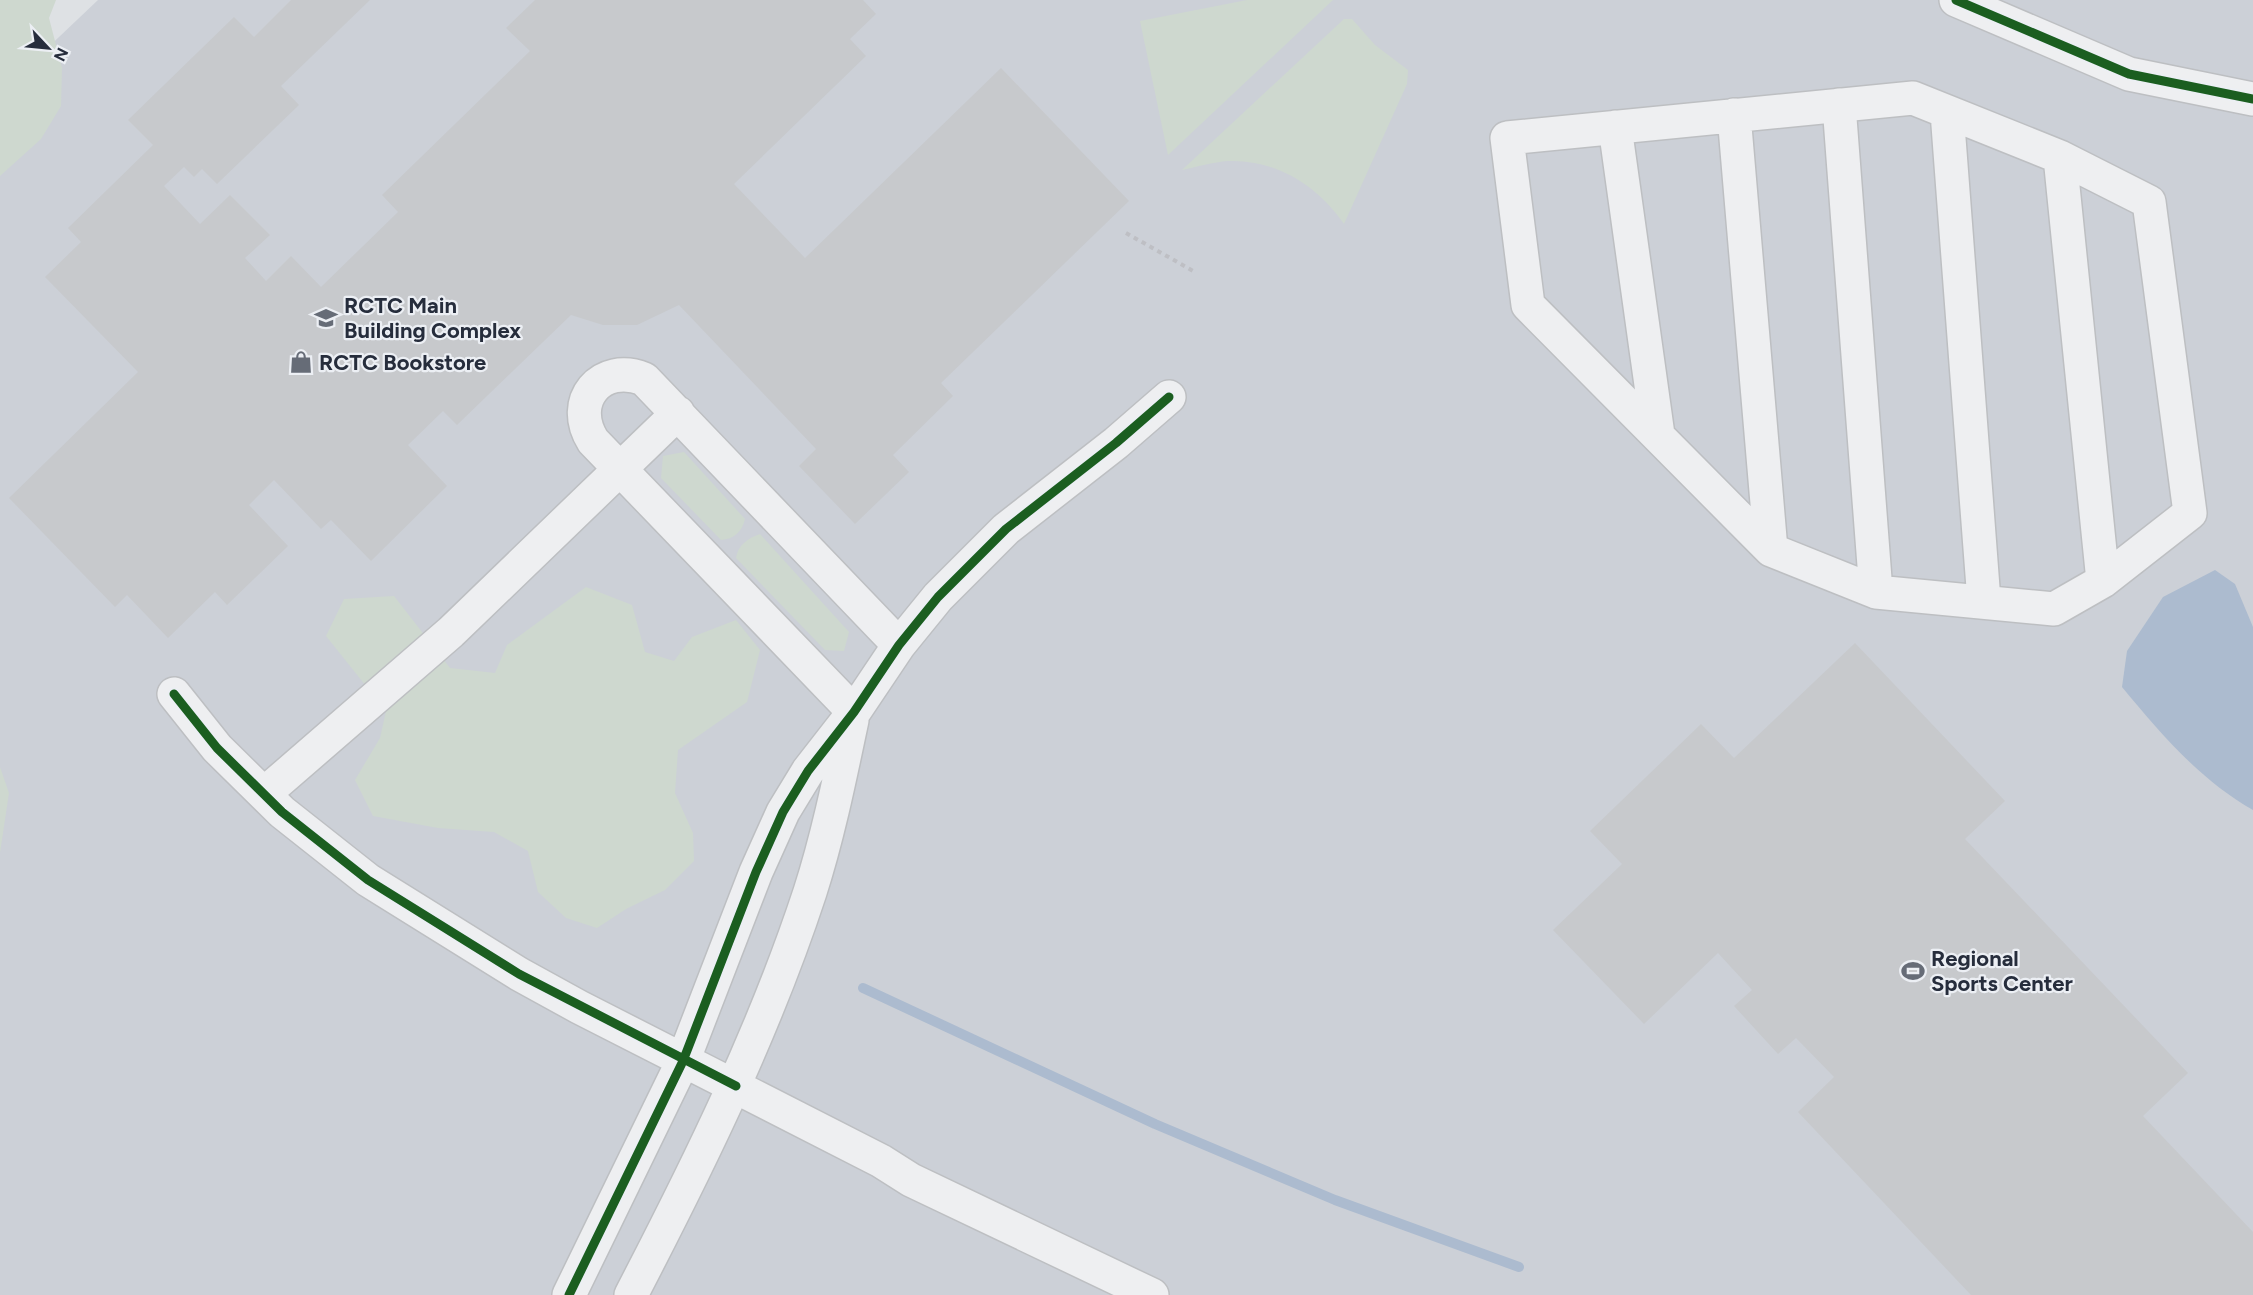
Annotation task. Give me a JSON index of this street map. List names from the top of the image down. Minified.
{"places":{"school or university":["RCTC Main Building Complex"],"shop":["RCTC Bookstore"],"sports":["Regional Sports Center"]},"north":"bottom right"}
